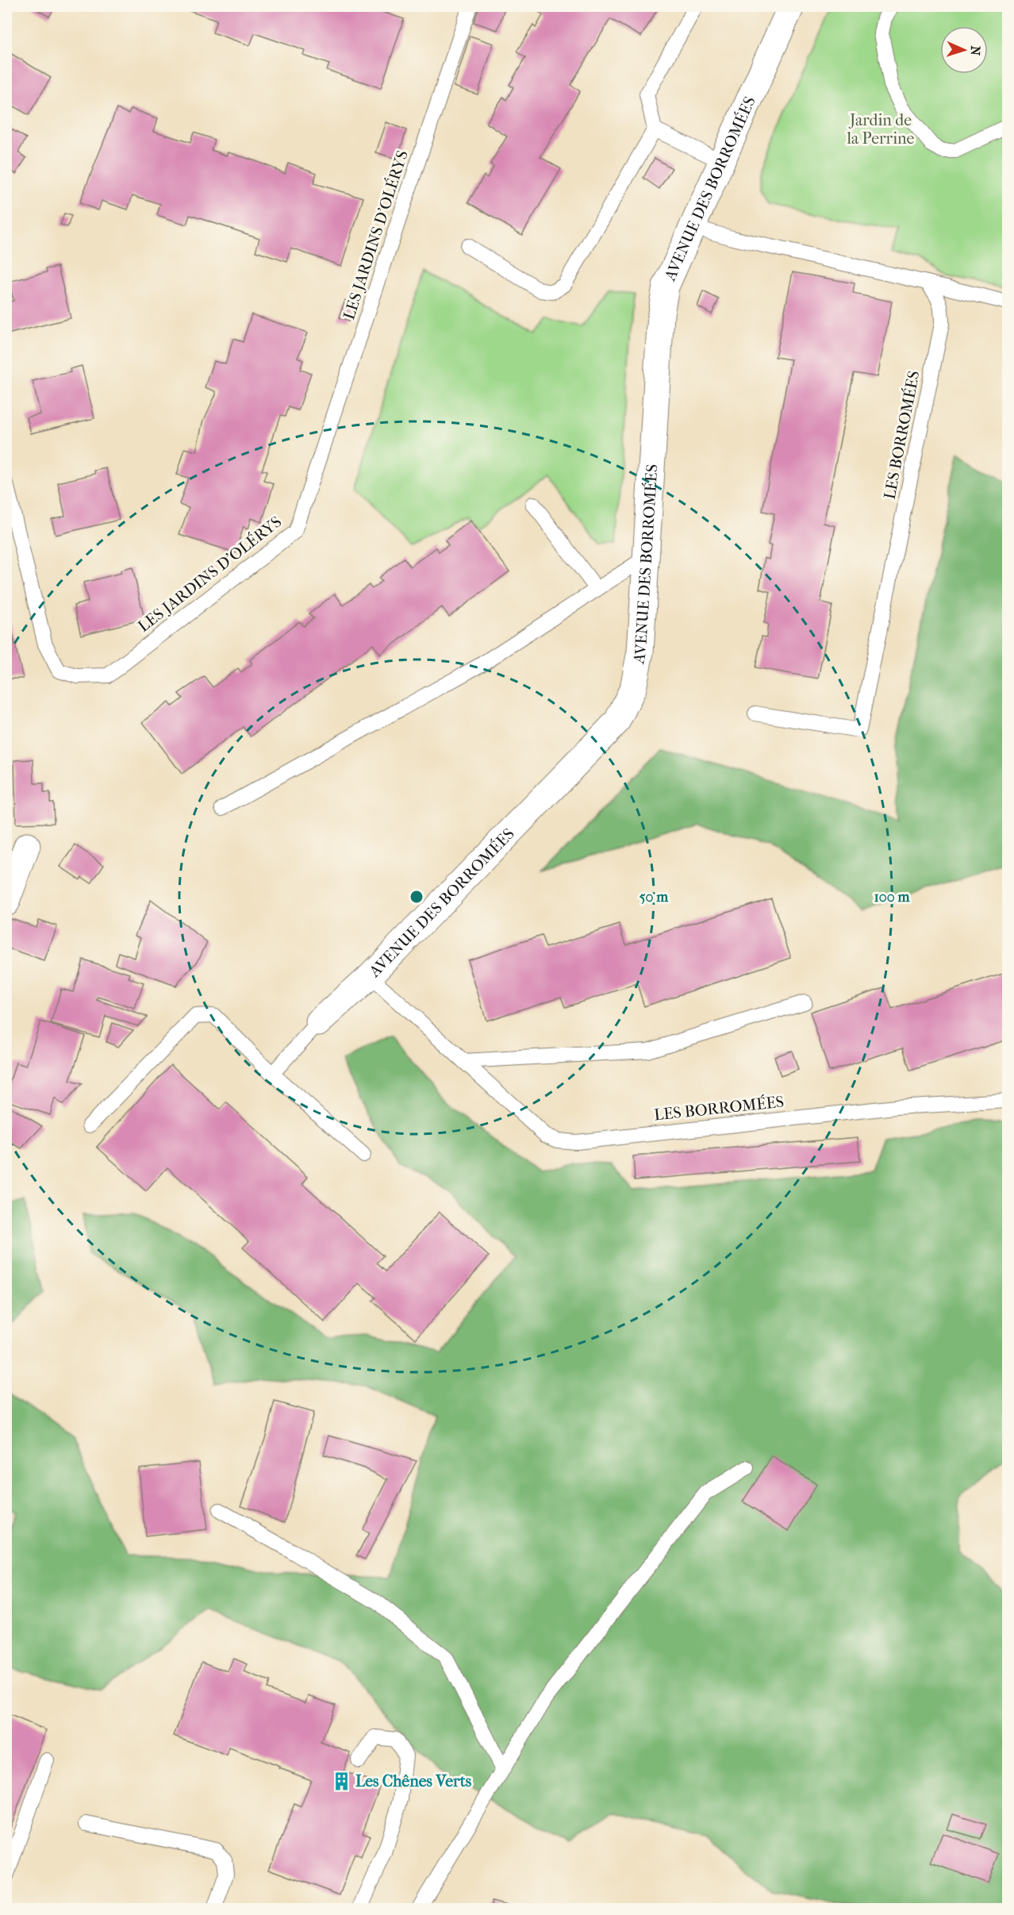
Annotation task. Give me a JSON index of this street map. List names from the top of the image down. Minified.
{"streets":{"street":["AVENUE DES BORROMÉES"],"lane":["LES JARDINS D'OLÉRYS","LES BORROMÉES"]},"crossings":[["AVENUE DES BORROMÉES","LES BORROMÉES"]],"parks":["Jardin de la Perrine"],"places":{"building":["Les Chênes Verts"]},"north":"right","rings":["50 m","100 m"]}
